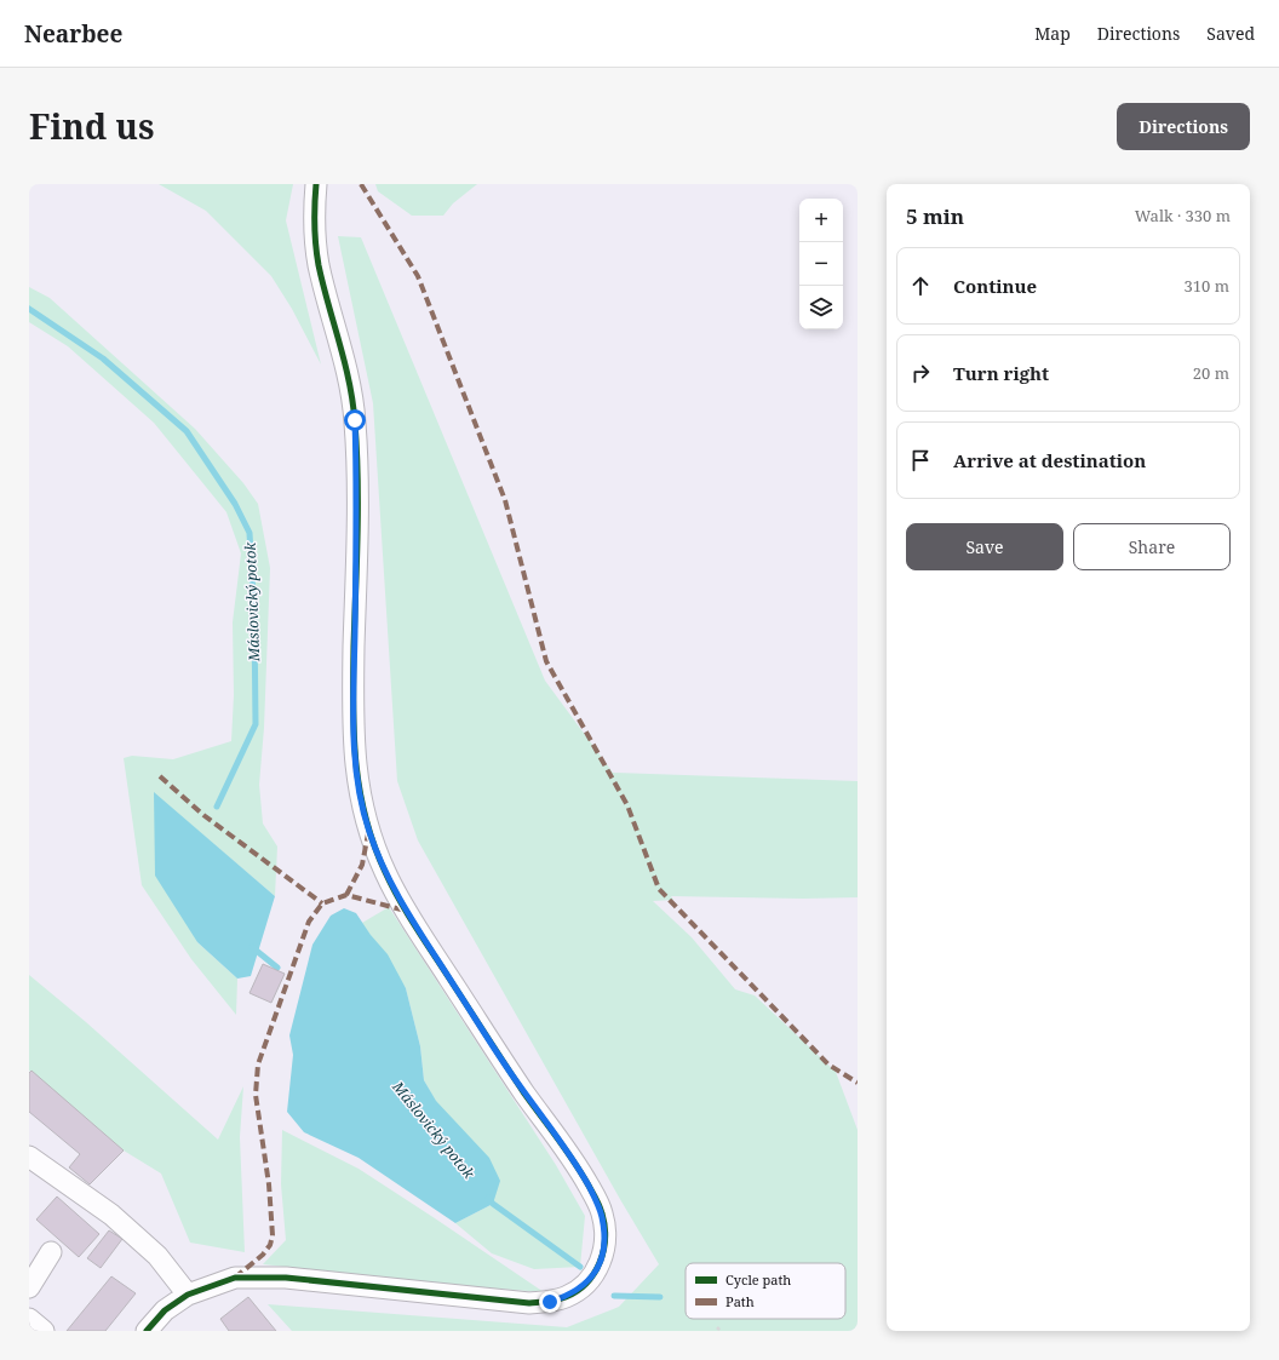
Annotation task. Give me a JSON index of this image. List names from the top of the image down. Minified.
{"water":["Máslovický potok"],"legend":["Cycle path","Path"],"page":{"header":"Nearbee","nav":["Map","Directions","Saved"],"title":"Find us","buttons":["Directions",["Save","Share"]],"heading":["5 min","Walk · 330 m"],"map_buttons":["+","−"],"list":[["Continue","310 m"],["Turn right","20 m"],"Arrive at destination"]}}
